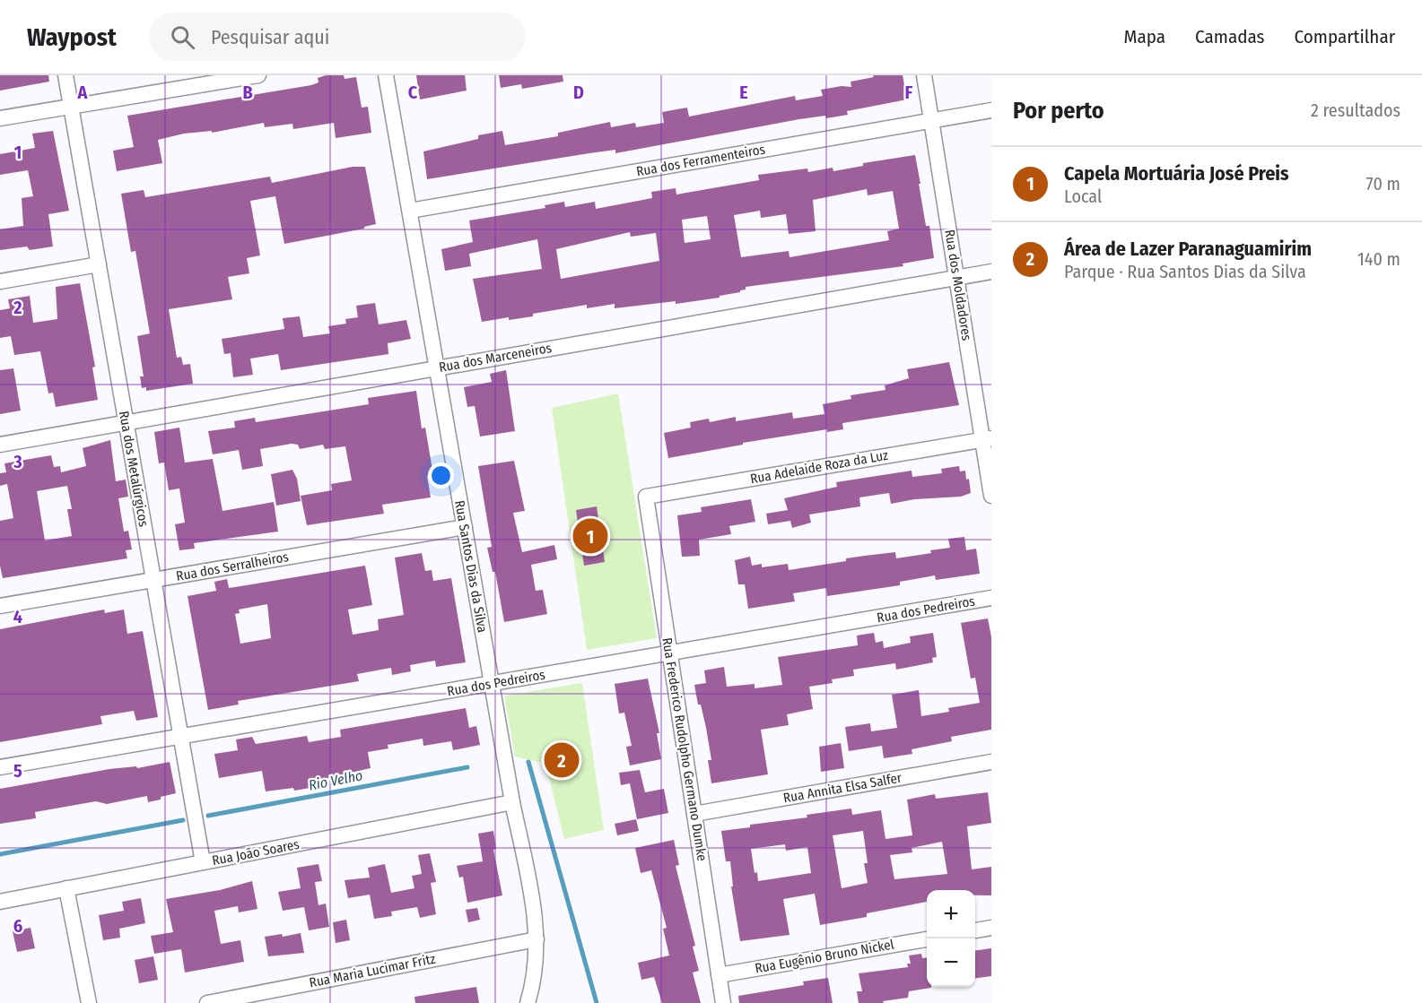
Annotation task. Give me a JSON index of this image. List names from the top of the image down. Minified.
{"streets":{"street":["Rua dos Ferramenteiros","Rua dos Moldadores","Rua dos Marceneiros","Rua Adelaide Roza da Luz","Rua dos Metalúrgicos","Rua dos Serralheiros","Rua Santos Dias da Silva","Rua dos Pedreiros","Rua Frederico Rudolpho Germano Dumke","Rua Annita Elsa Salfer","Rua João Soares","Rua Eugênio Bruno Nickel","Rua Maria Lucimar Fritz"]},"crossings":[["Rua dos Ferramenteiros","Rua dos Moldadores"],["Rua dos Ferramenteiros","Rua Santos Dias da Silva"],["Rua dos Moldadores","Rua dos Marceneiros"],["Rua dos Moldadores","Rua Adelaide Roza da Luz"],["Rua dos Marceneiros","Rua dos Metalúrgicos"],["Rua dos Marceneiros","Rua Santos Dias da Silva"],["Rua Adelaide Roza da Luz","Rua Frederico Rudolpho Germano Dumke"],["Rua dos Metalúrgicos","Rua dos Serralheiros"],["Rua dos Metalúrgicos","Rua dos Pedreiros"],["Rua dos Metalúrgicos","Rua João Soares"],["Rua dos Serralheiros","Rua Santos Dias da Silva"],["Rua Santos Dias da Silva","Rua dos Pedreiros"],["Rua Santos Dias da Silva","Rua João Soares"],["Rua Santos Dias da Silva","Rua Maria Lucimar Fritz"],["Rua dos Pedreiros","Rua Frederico Rudolpho Germano Dumke"],["Rua Frederico Rudolpho Germano Dumke","Rua Annita Elsa Salfer"],["Rua Frederico Rudolpho Germano Dumke","Rua Eugênio Bruno Nickel"]],"water":["Rio Velho"],"page":{"header":"Waypost","search":"Pesquisar aqui","nav":["Mapa","Camadas","Compartilhar"],"heading":["Por perto","2 resultados"],"list":[{"mark":"1","name":"Capela Mortuária José Preis","note":"Local","value":"70 m"},{"mark":"2","name":"Área de Lazer Paranaguamirim","note":"Parque · Rua Santos Dias da Silva","value":"140 m"}],"pins":["1","2"],"map_buttons":["+","−"]},"grid":{"columns":["A","B","C","D","E","F"],"rows":["1","2","3","4","5","6"]}}
